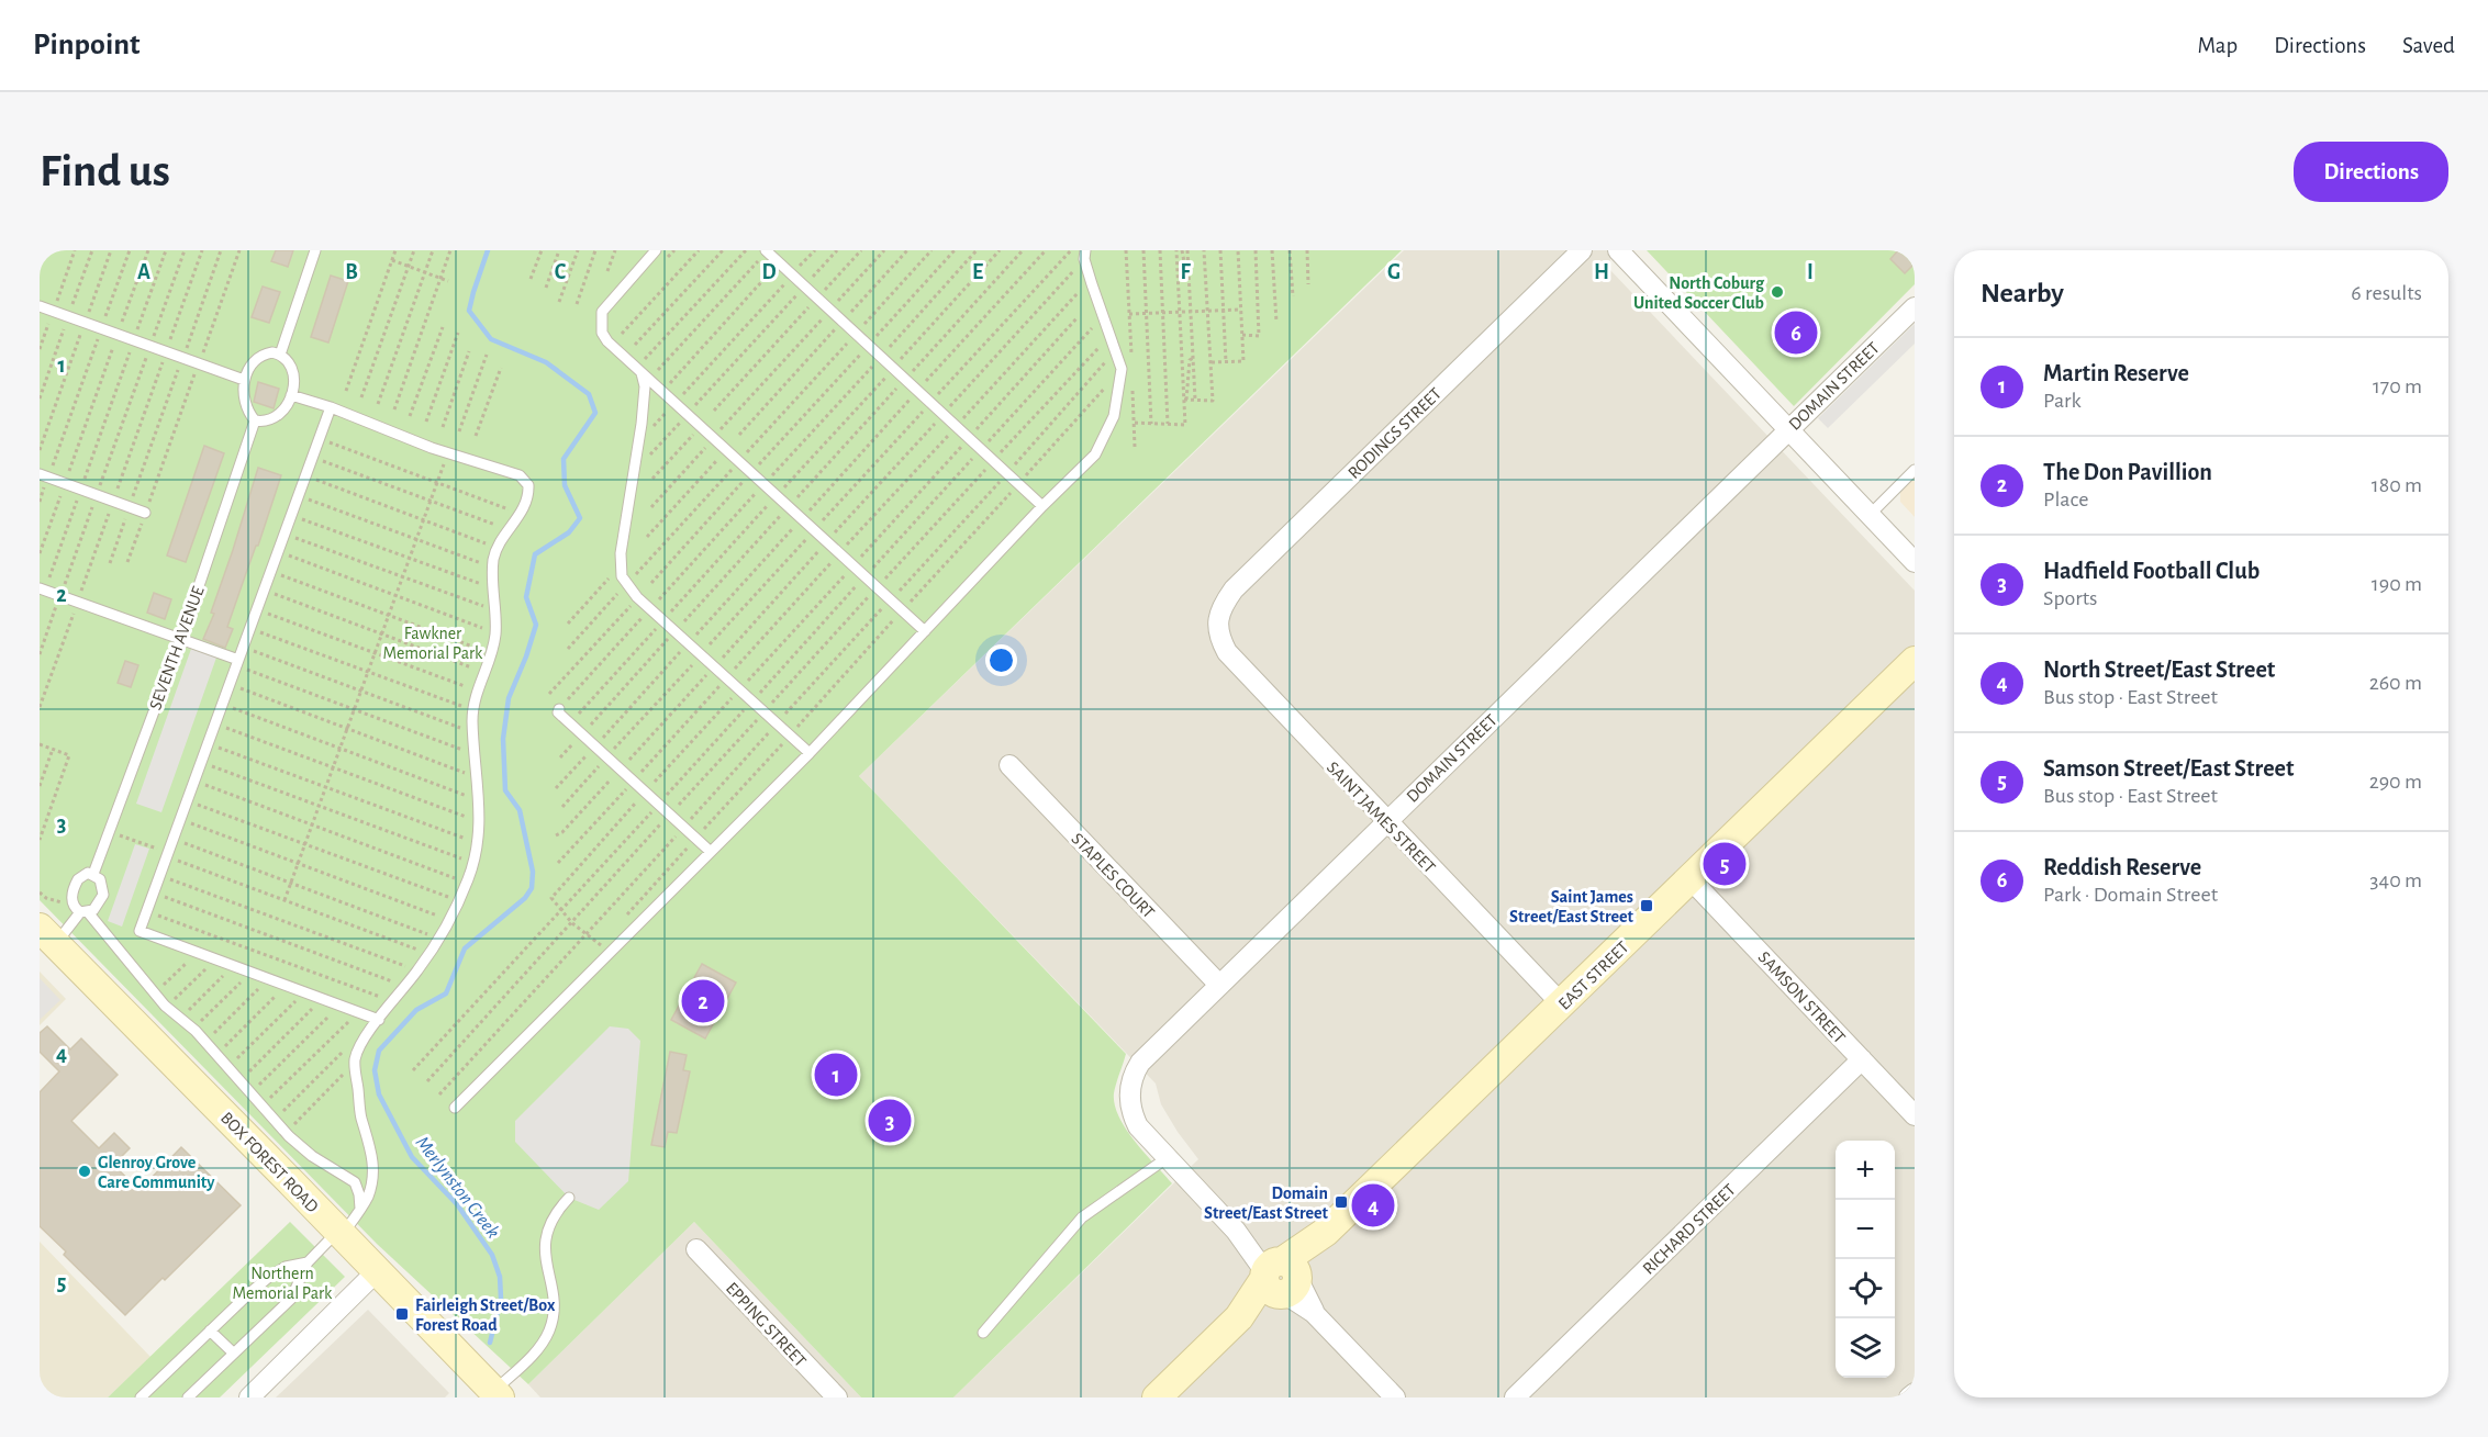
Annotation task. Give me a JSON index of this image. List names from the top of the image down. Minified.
{"streets":{"street":["DOMAIN STREET","RODINGS STREET","SAINT JAMES STREET","STAPLES COURT","EAST STREET","SAMSON STREET","BOX FOREST ROAD","RICHARD STREET","EPPING STREET"],"lane":["SEVENTH AVENUE"]},"crossings":[["DOMAIN STREET","SAINT JAMES STREET"],["DOMAIN STREET","STAPLES COURT"],["DOMAIN STREET","EAST STREET"],["RODINGS STREET","SAINT JAMES STREET"],["SAINT JAMES STREET","EAST STREET"],["EAST STREET","SAMSON STREET"],["SAMSON STREET","RICHARD STREET"]],"water":["Merlynston Creek"],"parks":["Fawkner Memorial Park","Northern Memorial Park"],"places":{"other":["North Coburg United Soccer Club","Glenroy Grove Care Community"],"transit":["Saint James Street/East Street","Domain Street/East Street","Fairleigh Street/Box Forest Road"]},"page":{"header":"Pinpoint","nav":["Map","Directions","Saved"],"buttons":"Directions","title":"Find us","heading":["Nearby","6 results"],"pins":["6","5","2","1","3","4"],"list":[{"mark":"1","name":"Martin Reserve","note":"Park","value":"170 m"},{"mark":"2","name":"The Don Pavillion","note":"Place","value":"180 m"},{"mark":"3","name":"Hadfield Football Club","note":"Sports","value":"190 m"},{"mark":"4","name":"North Street/East Street","note":"Bus stop · East Street","value":"260 m"},{"mark":"5","name":"Samson Street/East Street","note":"Bus stop · East Street","value":"290 m"},{"mark":"6","name":"Reddish Reserve","note":"Park · Domain Street","value":"340 m"}],"map_buttons":["+","−"]},"grid":{"columns":["A","B","C","D","E","F","G","H","I"],"rows":["1","2","3","4","5"]}}
